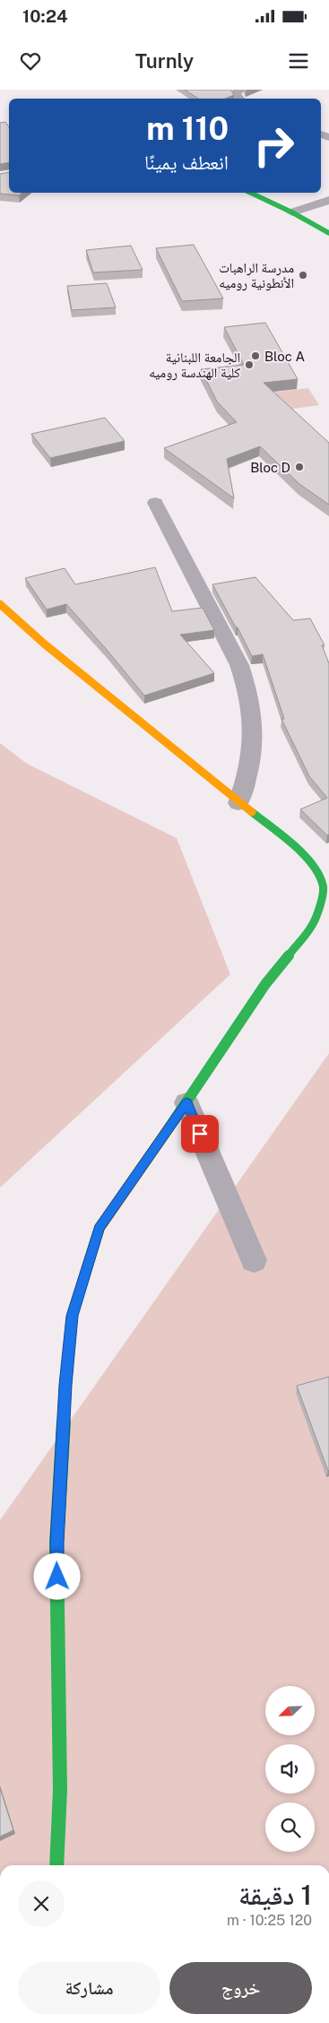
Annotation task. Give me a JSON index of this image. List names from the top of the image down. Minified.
{"places":["مدرسة الراهبات الأنطونية روميه","Bloc A","الجامعة اللبنانية كلية الهندسة روميه","Bloc D"],"north":"bottom left","page":{"status":"10:24","header":"Turnly","turn":["110 m","انعطف يمينًا"],"heading":["1 دقيقة","120 m · 10:25"],"buttons":["خروج","مشاركة"]}}
